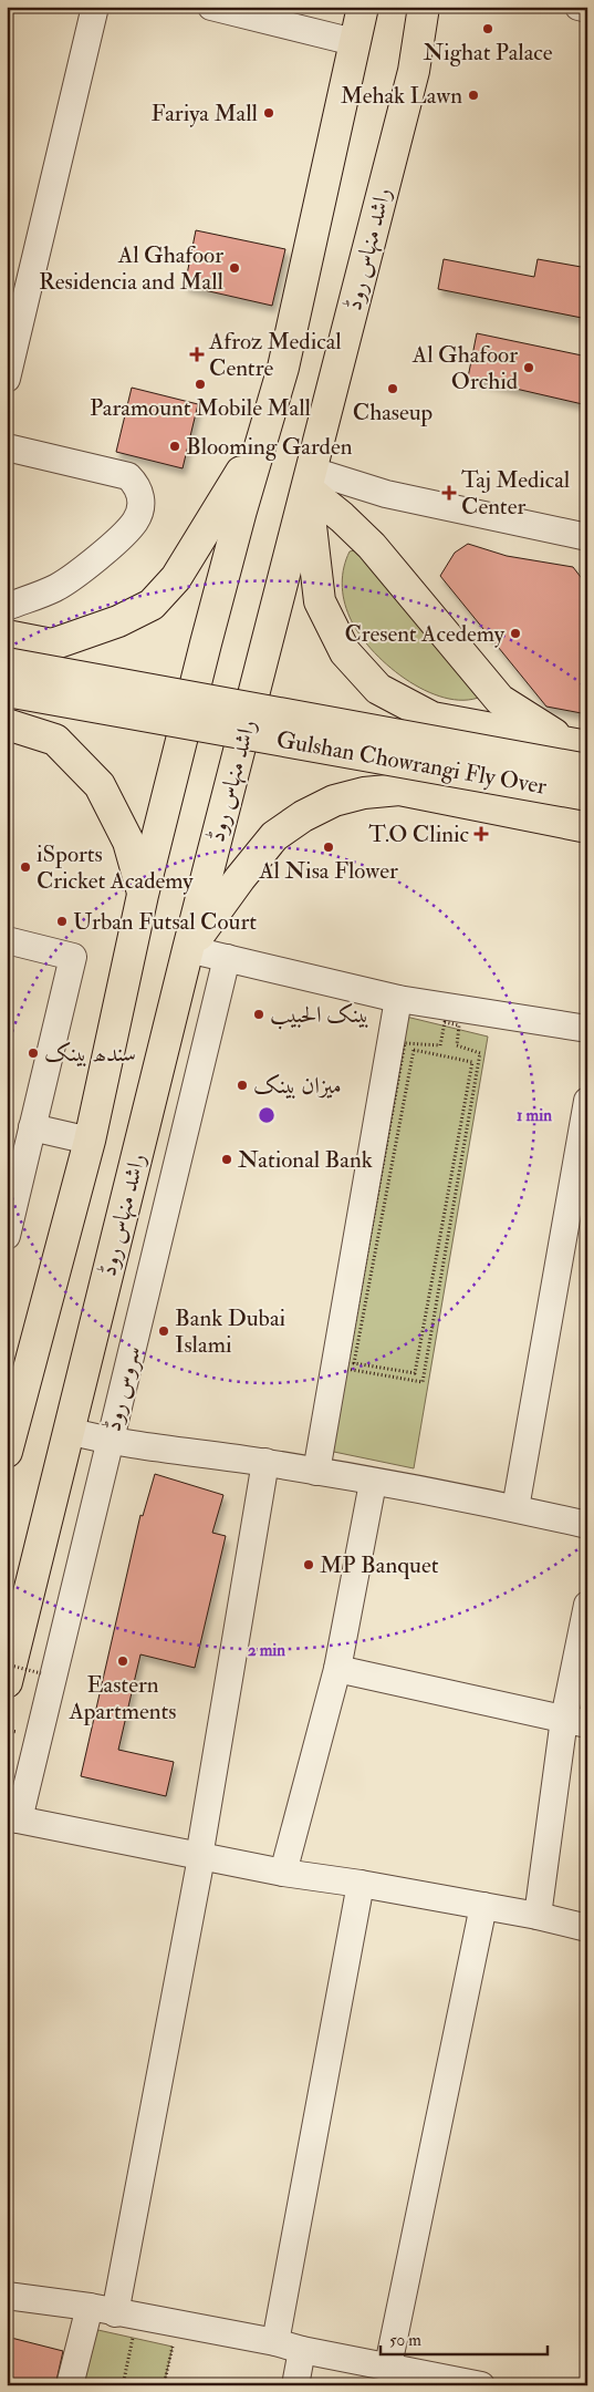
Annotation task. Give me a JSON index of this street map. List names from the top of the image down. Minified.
{"streets":{"main road":["راشد منہاس روڈ","Gulshan Chowrangi Fly Over"],"street":["سروس روڈ"]},"places":{"other":["Nighat Palace","Mehak Lawn","Fariya Mall","Al Ghafoor Residencia and Mall","Al Ghafoor Orchid","Paramount Mobile Mall","Chaseup","Blooming Garden","Cresent Acedemy","Al Nisa Flower","iSports Cricket Academy","Urban Futsal Court","بينک الحبيب","سندھ بینک","میزان بینک","National Bank","Bank Dubai Islami","MP Banquet","Eastern Apartments"],"health":["Afroz Medical Centre","Taj Medical Center","T.O Clinic"]},"scale_bar":"50 m","rings":["1 min","2 min"]}
